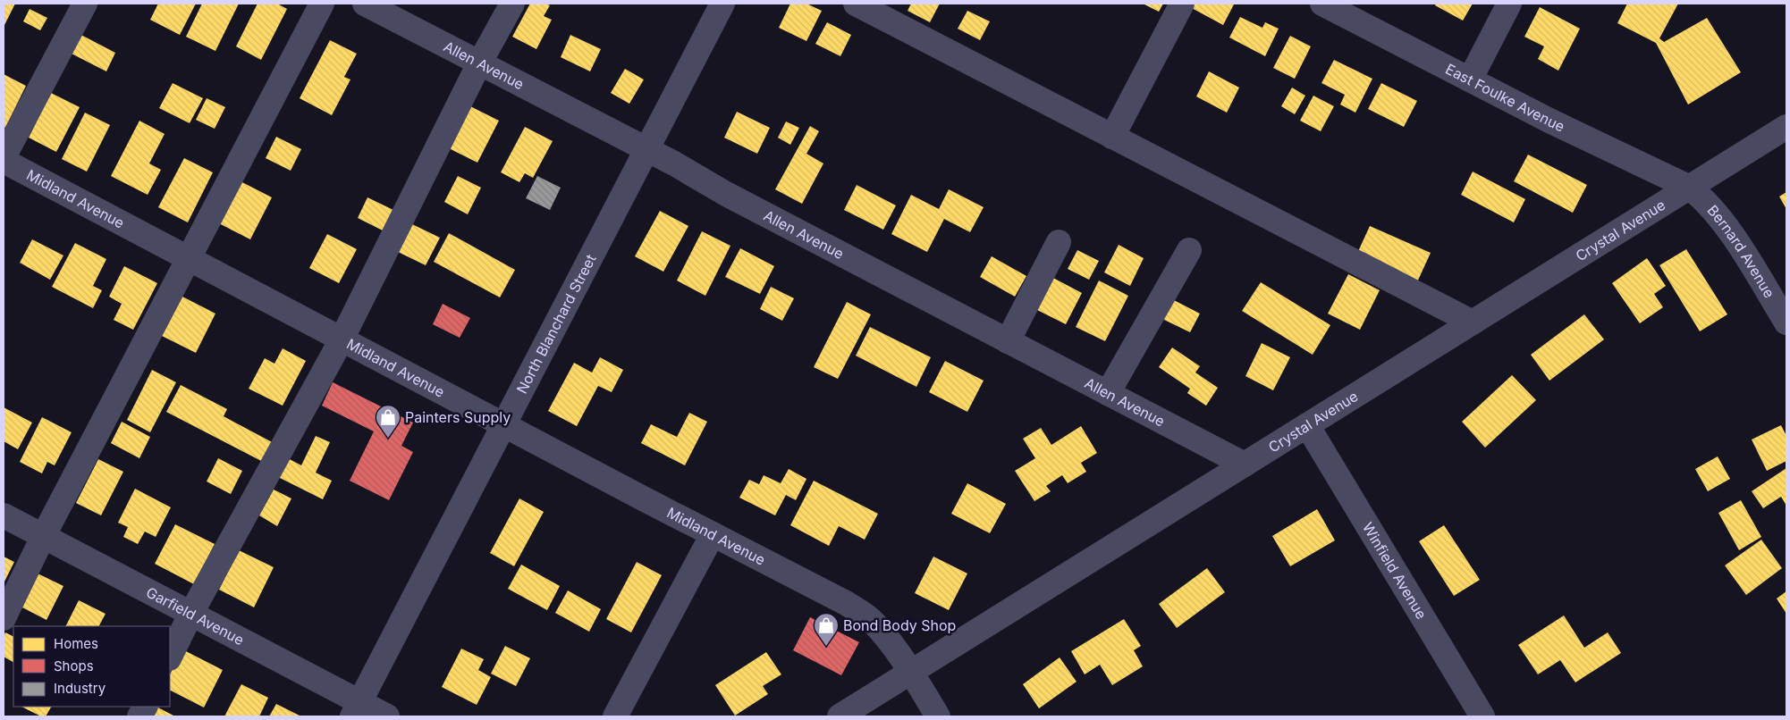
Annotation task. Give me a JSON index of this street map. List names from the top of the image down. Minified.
{"streets":{"street":["Allen Avenue","East Foulke Avenue","Midland Avenue","Crystal Avenue","Bernard Avenue","North Blanchard Street","Winfield Avenue","Garfield Avenue"]},"crossings":[["Allen Avenue","Crystal Avenue"],["Allen Avenue","North Blanchard Street"],["East Foulke Avenue","Crystal Avenue"],["East Foulke Avenue","Bernard Avenue"],["Midland Avenue","Crystal Avenue"],["Midland Avenue","North Blanchard Street"],["Crystal Avenue","Bernard Avenue"],["Crystal Avenue","Winfield Avenue"],["North Blanchard Street","Garfield Avenue"]],"places":{"shop":["Painters Supply","Bond Body Shop"]},"legend":["Homes","Shops","Industry"]}
